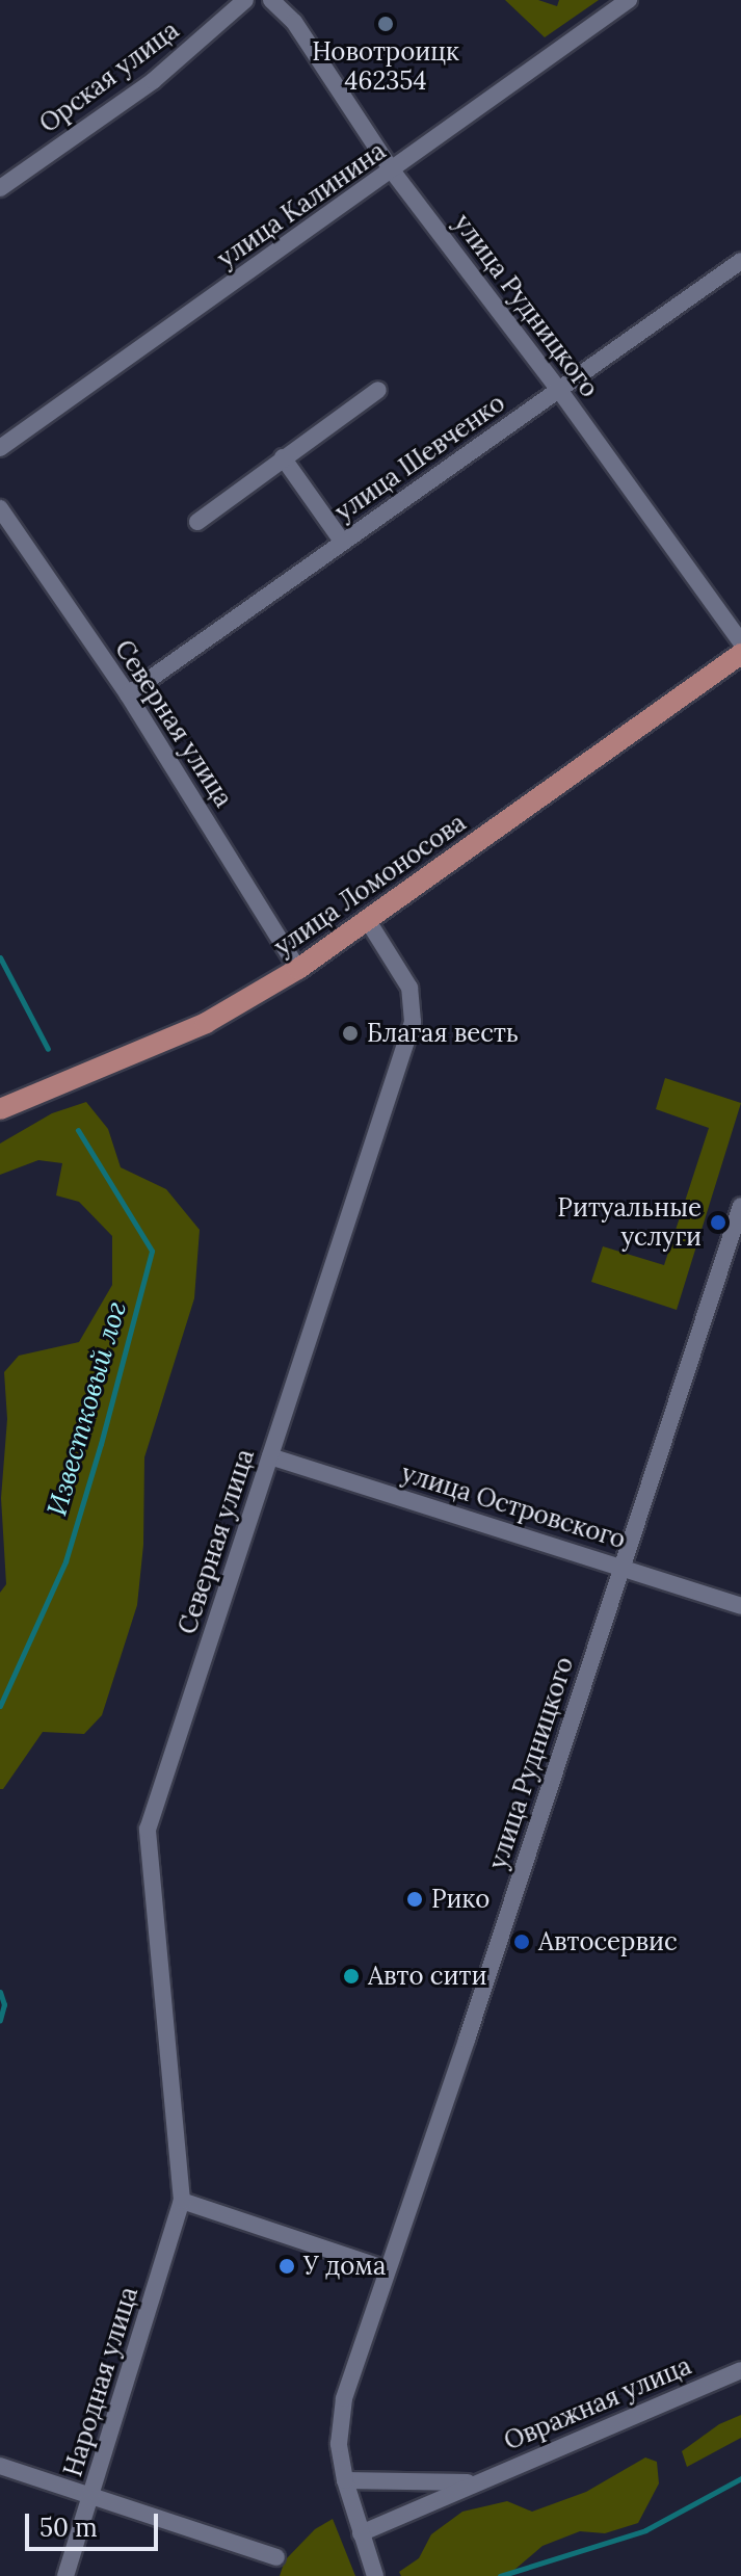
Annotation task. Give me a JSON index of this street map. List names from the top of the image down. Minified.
{"streets":{"main road":["улица Ломоносова"],"street":["Орская улица","улица Калинина","улица Рудницкого","улица Шевченко","Северная улица","улица Островского","Народная улица","Овражная улица"]},"crossings":[["улица Калинина","улица Рудницкого"],["улица Рудницкого","улица Шевченко"],["улица Рудницкого","улица Островского"],["улица Рудницкого","Овражная улица"],["улица Шевченко","Северная улица"],["Северная улица","улица Ломоносова"],["Северная улица","улица Островского"],["Северная улица","Народная улица"]],"water":["Известковый лог"],"places":["Новотроицк 462354","Благая весть","Ритуальные услуги","Рико","Автосервис","Авто сити","У дома"],"scale_bar":"50 m"}
